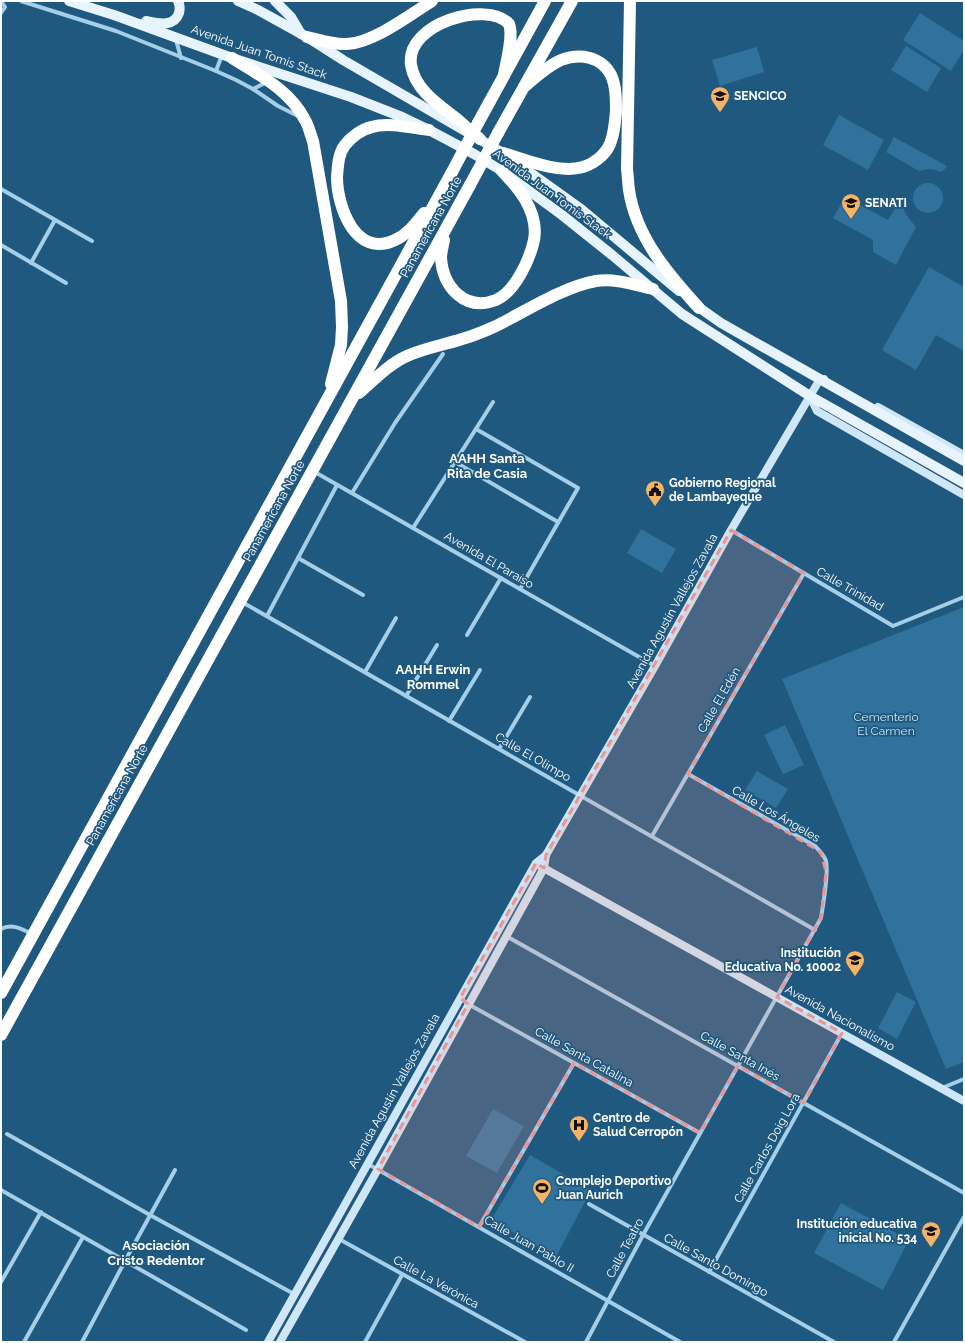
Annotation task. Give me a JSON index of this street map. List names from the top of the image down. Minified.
{"streets":{"highway":["Panamericana Norte"],"main road":["Avenida Juan Tomis Stack"],"street":["Avenida El Paraíso","Calle Trinidad","Avenida Agustín Vallejos Zavala","Calle El Edén","Calle El Olimpo","Calle Los Ángeles","Avenida Nacionalismo","Calle Santa Inés","Calle Santa Catalina","Calle Carlos Doig Lora","Calle Juan Pablo II","Calle Teatro","Calle Santo Domingo","Calle La Verónica"]},"crossings":[["Avenida Juan Tomis Stack","Avenida Agustín Vallejos Zavala"],["Panamericana Norte","Avenida El Paraíso"],["Panamericana Norte","Calle El Olimpo"],["Avenida El Paraíso","Avenida Agustín Vallejos Zavala"],["Calle Trinidad","Avenida Agustín Vallejos Zavala"],["Calle Trinidad","Calle El Edén"],["Avenida Agustín Vallejos Zavala","Calle El Olimpo"],["Avenida Agustín Vallejos Zavala","Avenida Nacionalismo"],["Avenida Agustín Vallejos Zavala","Calle Santa Inés"],["Avenida Agustín Vallejos Zavala","Calle Santa Catalina"],["Avenida Agustín Vallejos Zavala","Calle Juan Pablo II"],["Avenida Agustín Vallejos Zavala","Calle La Verónica"],["Calle El Edén","Calle El Olimpo"],["Calle El Edén","Calle Los Ángeles"],["Calle El Olimpo","Calle Los Ángeles"],["Calle Los Ángeles","Avenida Nacionalismo"],["Calle Los Ángeles","Calle Teatro"],["Avenida Nacionalismo","Calle Carlos Doig Lora"],["Avenida Nacionalismo","Calle Teatro"],["Calle Santa Inés","Calle Carlos Doig Lora"],["Calle Santa Inés","Calle Teatro"],["Calle Santa Catalina","Calle Teatro"],["Calle Carlos Doig Lora","Calle Santo Domingo"],["Calle Juan Pablo II","Calle Teatro"],["Calle Teatro","Calle Santo Domingo"]],"districts":["AAHH Santa Rita de Casia","AAHH Erwin Rommel","Asociación Cristo Redentor"],"parks":["Cementerio El Carmen"],"places":{"school or university":["SENCICO","SENATI","Institución Educativa No. 10002","Institución educativa inicial No. 534"],"public building":["Gobierno Regional de Lambayeque"],"hospital":["Centro de Salud Cerropón"],"sports":["Complejo Deportivo Juan Aurich"]}}
